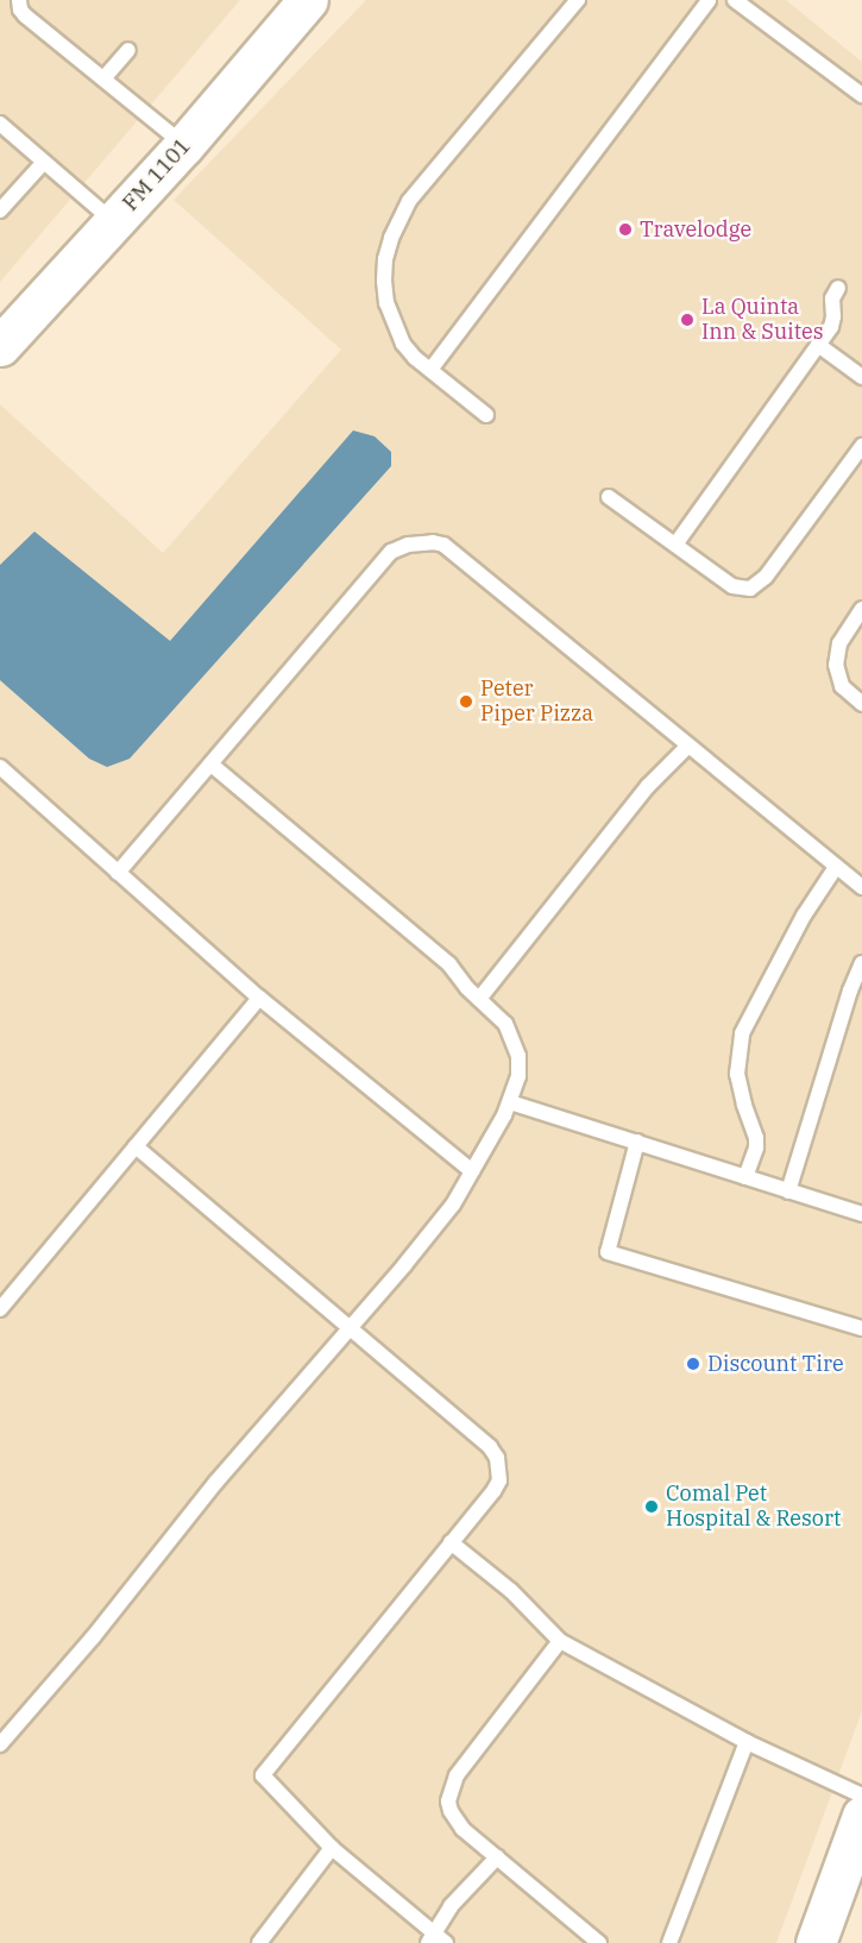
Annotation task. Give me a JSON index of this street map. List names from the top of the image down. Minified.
{"streets":{"main road":["FM 1101"]},"places":["Travelodge","La Quinta Inn & Suites","Peter Piper Pizza","Discount Tire","Comal Pet Hospital & Resort"]}
